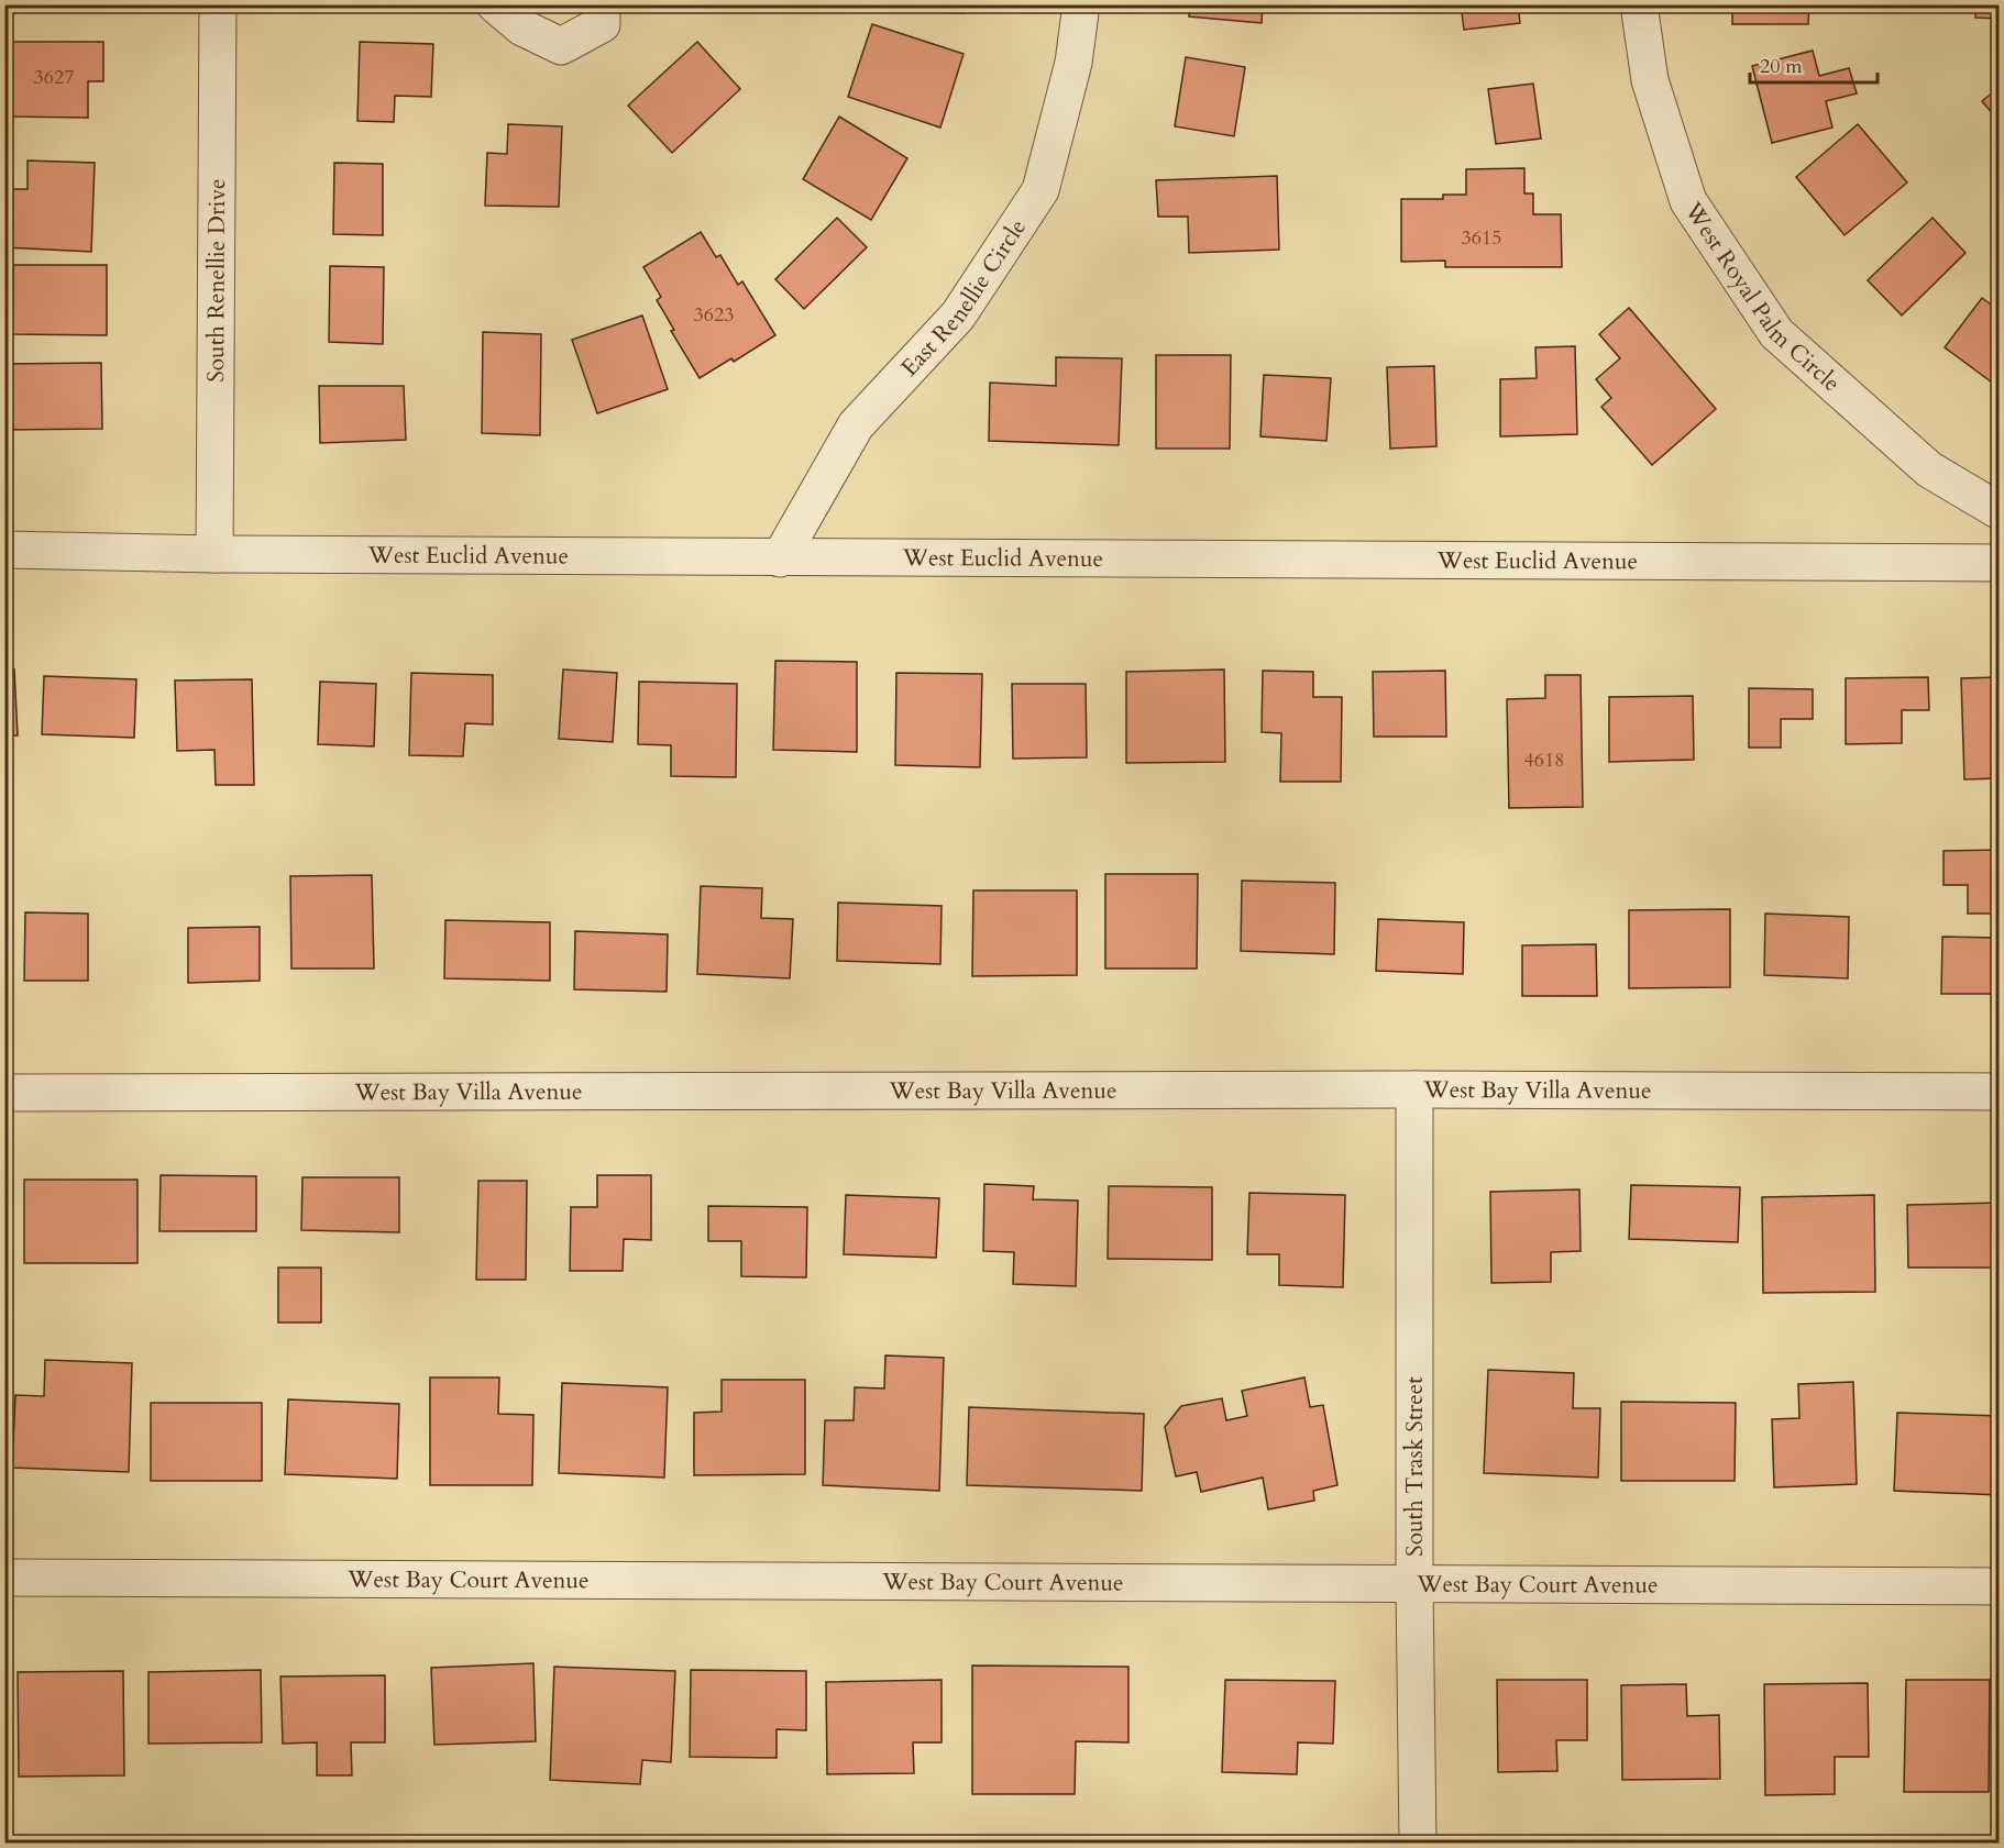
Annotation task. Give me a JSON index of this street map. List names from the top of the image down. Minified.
{"streets":{"street":["South Renellie Drive","West Royal Palm Circle","East Renellie Circle","West Euclid Avenue","West Bay Villa Avenue","South Trask Street","West Bay Court Avenue"]},"crossings":[["South Renellie Drive","West Euclid Avenue"],["East Renellie Circle","West Euclid Avenue"],["West Bay Villa Avenue","South Trask Street"],["South Trask Street","West Bay Court Avenue"]],"house_numbers":["3627","3615","3623","4618"],"scale_bar":"20 m"}
